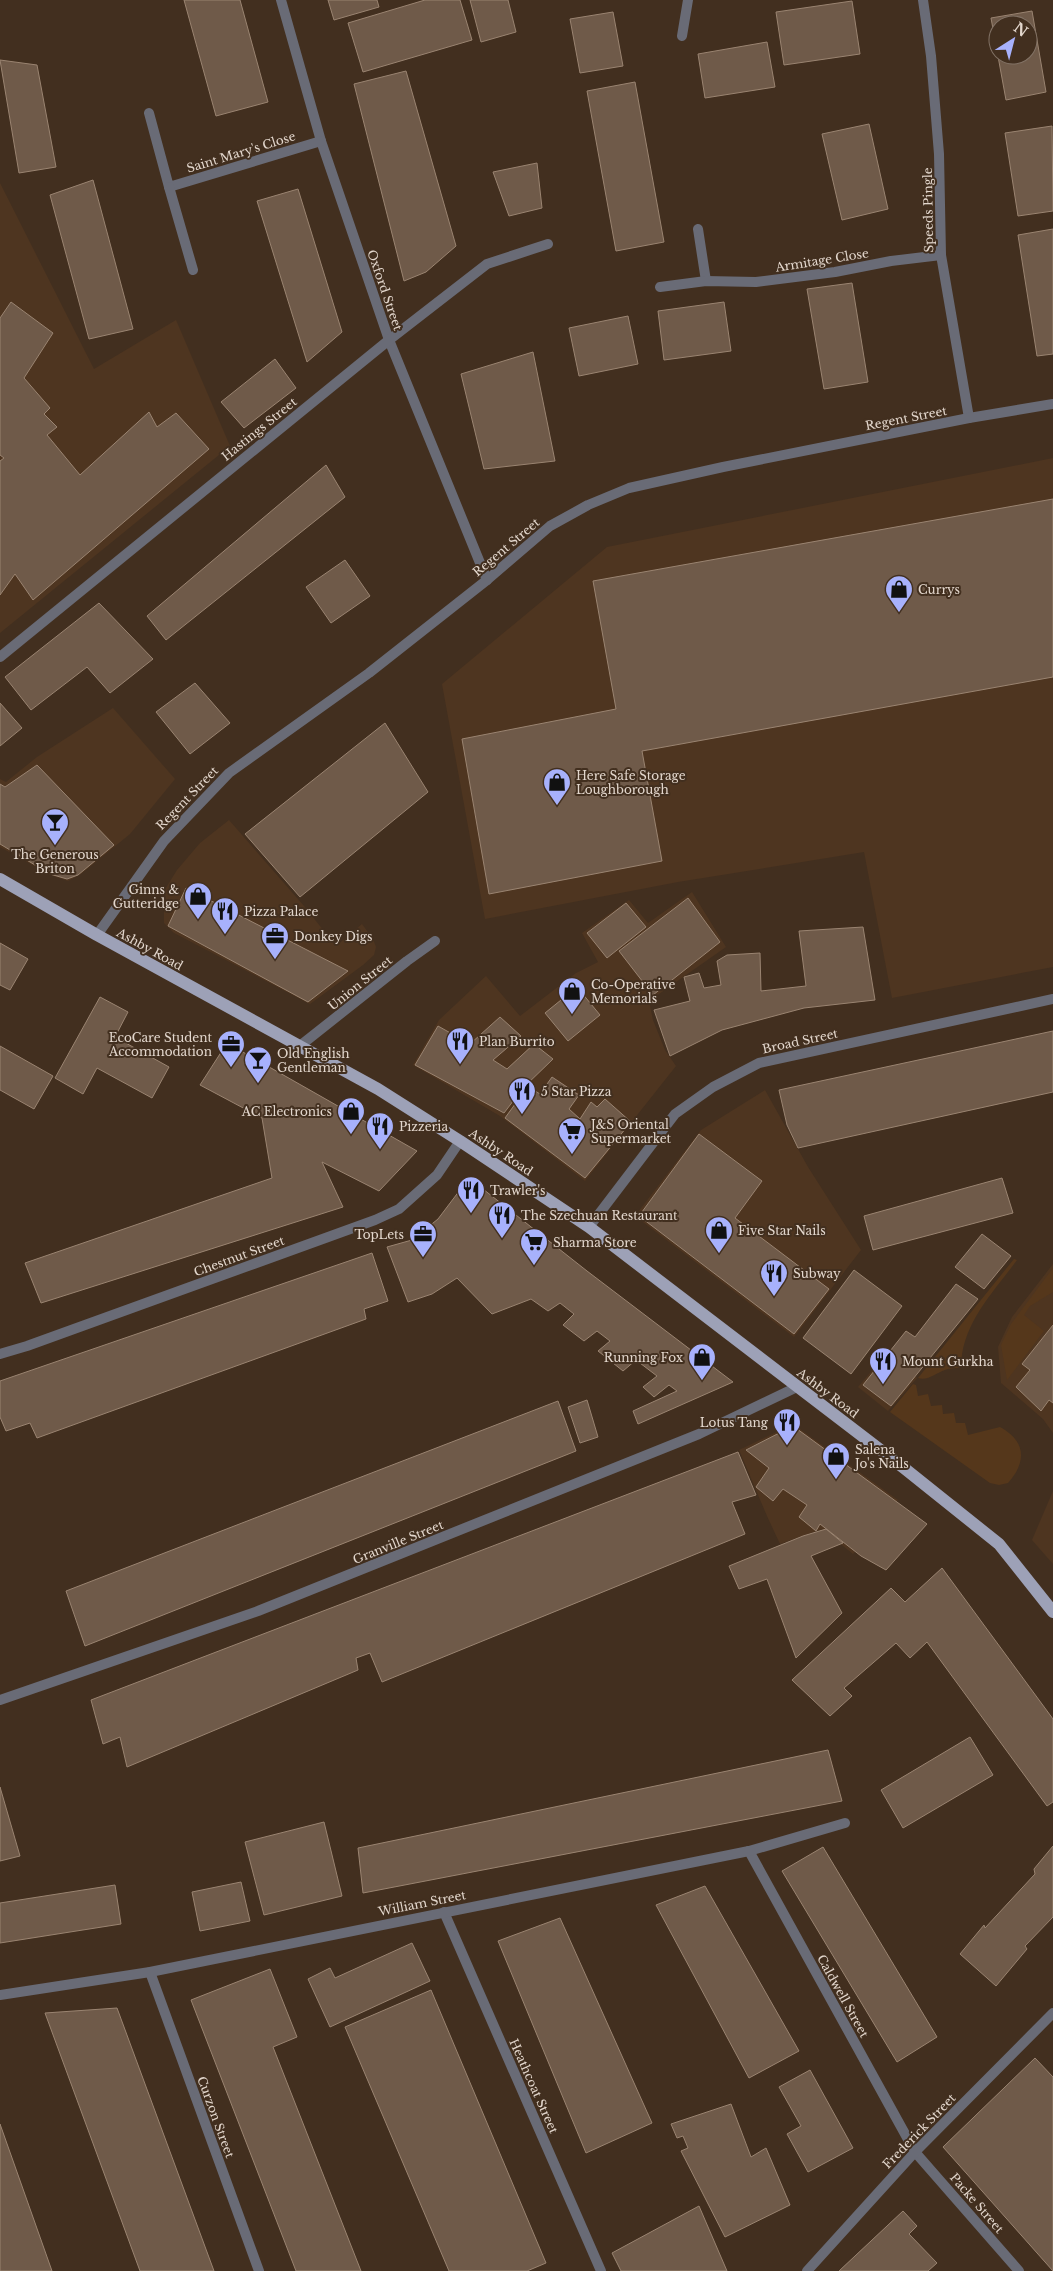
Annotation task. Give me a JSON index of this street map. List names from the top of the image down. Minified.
{"streets":{"main road":["Ashby Road"],"street":["Saint Mary's Close","Speeds Pingle","Armitage Close","Oxford Street","Regent Street","Hastings Street","Union Street","Broad Street","Chestnut Street","Granville Street","William Street","Caldwell Street","Heathcoat Street","Curzon Street","Frederick Street","Packe Street"]},"crossings":[["Saint Mary's Close","Oxford Street"],["Speeds Pingle","Armitage Close"],["Speeds Pingle","Regent Street"],["Oxford Street","Regent Street"],["Oxford Street","Hastings Street"],["Regent Street","Ashby Road"],["Ashby Road","Union Street"],["Ashby Road","Broad Street"],["Ashby Road","Chestnut Street"],["Ashby Road","Granville Street"],["William Street","Caldwell Street"],["William Street","Heathcoat Street"],["William Street","Curzon Street"],["Caldwell Street","Frederick Street"],["Caldwell Street","Packe Street"],["Frederick Street","Packe Street"]],"places":{"shop":["Currys","Here Safe Storage Loughborough","Ginns & Gutteridge","Co-Operative Memorials","AC Electronics","Five Star Nails","Running Fox","Salena Jo's Nails"],"bar":["The Generous Briton","Old English Gentleman"],"restaurant":["Pizza Palace","Plan Burrito","5 Star Pizza","Pizzeria","Trawler's","The Szechuan Restaurant","Subway","Mount Gurkha","Lotus Tang"],"office":["Donkey Digs","EcoCare Student Accommodation","TopLets"],"supermarket":["J&S Oriental Supermarket","Sharma Store"]},"north":"top right"}
